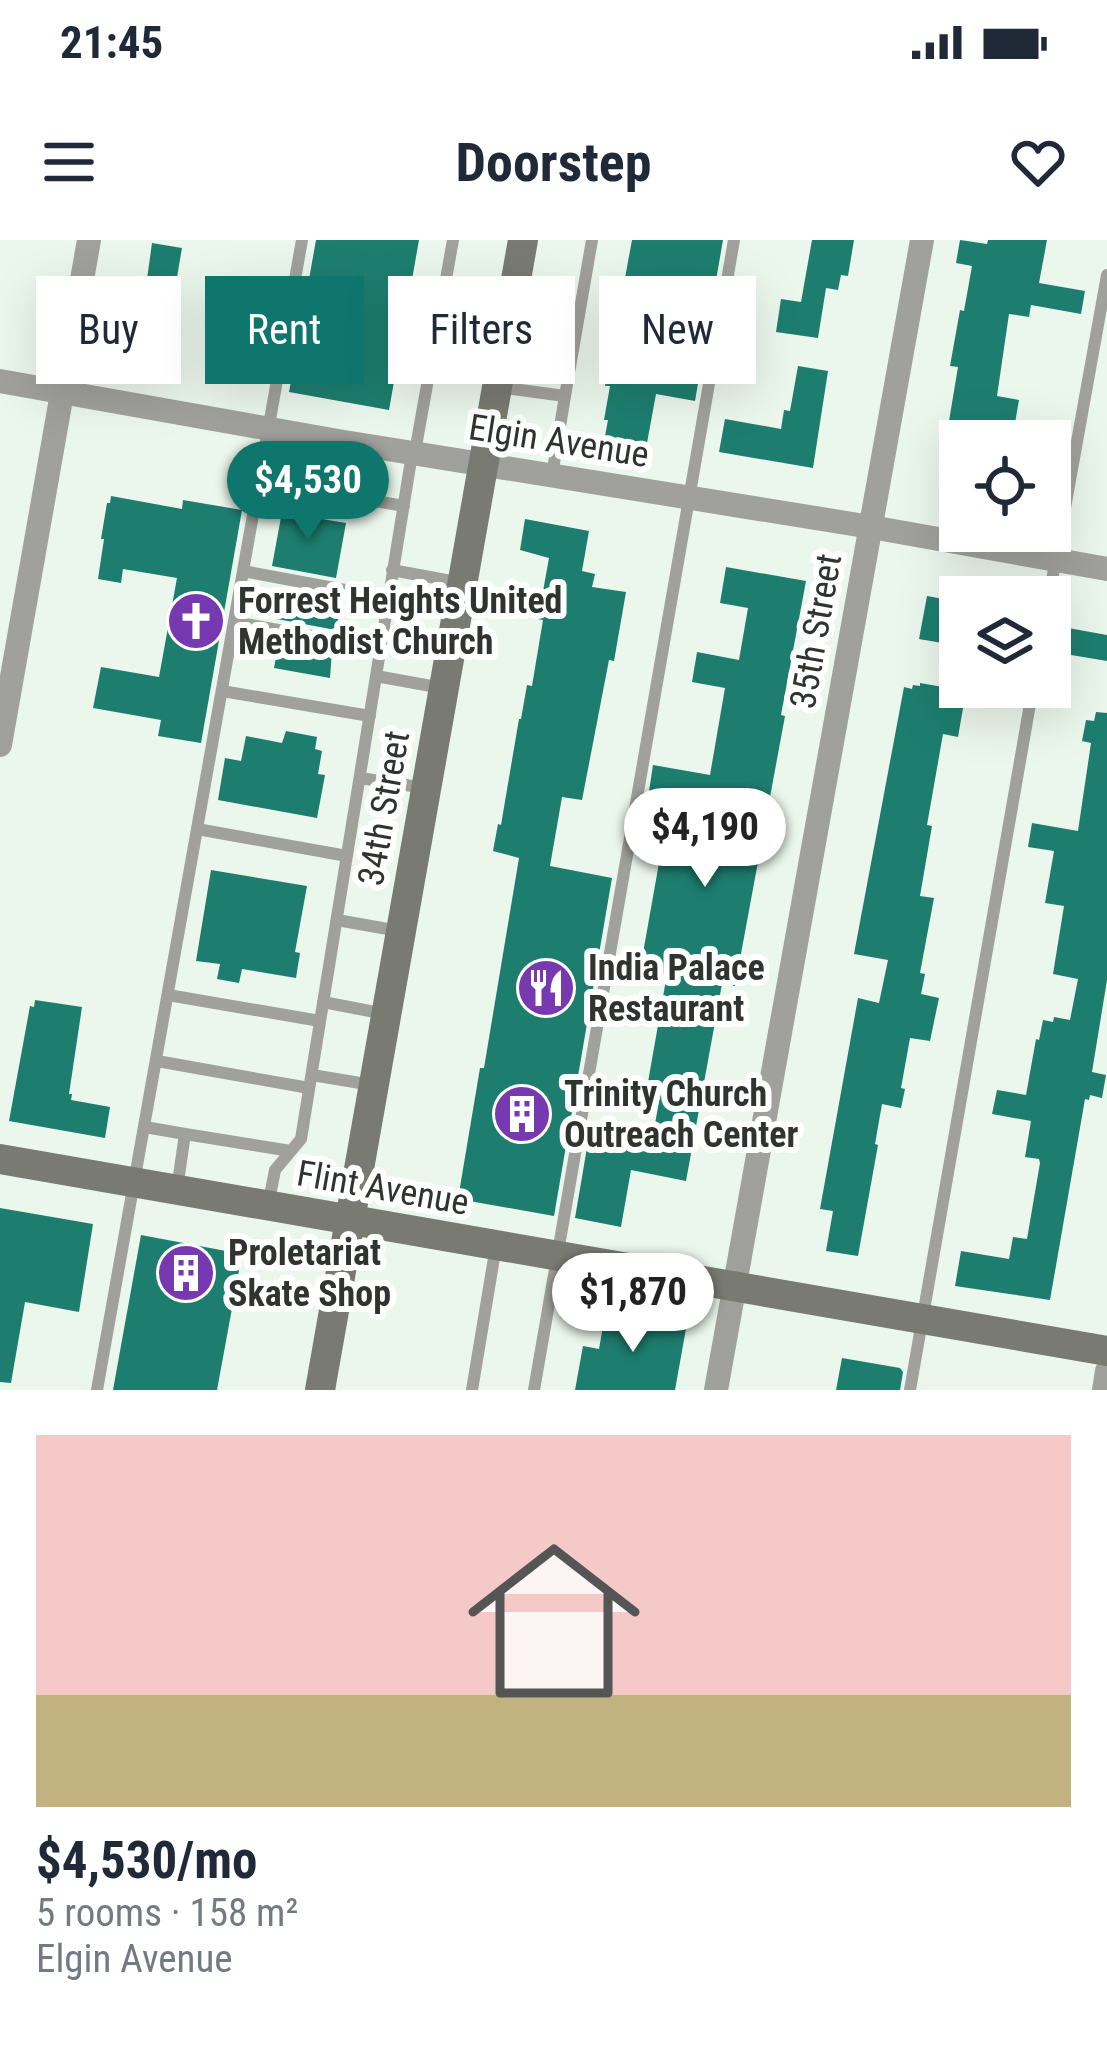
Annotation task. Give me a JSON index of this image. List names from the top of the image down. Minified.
{"streets":{"main road":["34th Street","Flint Avenue"],"street":["Elgin Avenue","35th Street"]},"crossings":[["Elgin Avenue","35th Street"],["Elgin Avenue","34th Street"],["35th Street","Flint Avenue"],["34th Street","Flint Avenue"]],"places":{"church":["Forrest Heights United Methodist Church"],"restaurant":["India Palace Restaurant"],"building":["Trinity Church Outreach Center","Proletariat Skate Shop"]},"page":{"status":"21:45","header":"Doorstep","chip":["Buy","Rent","Filters","New"],"price":["$4,530","$4,190","$1,870"],"list":[{"name":"$4,530/mo","note":"5 rooms · 158 m² · Elgin Avenue"}]}}
